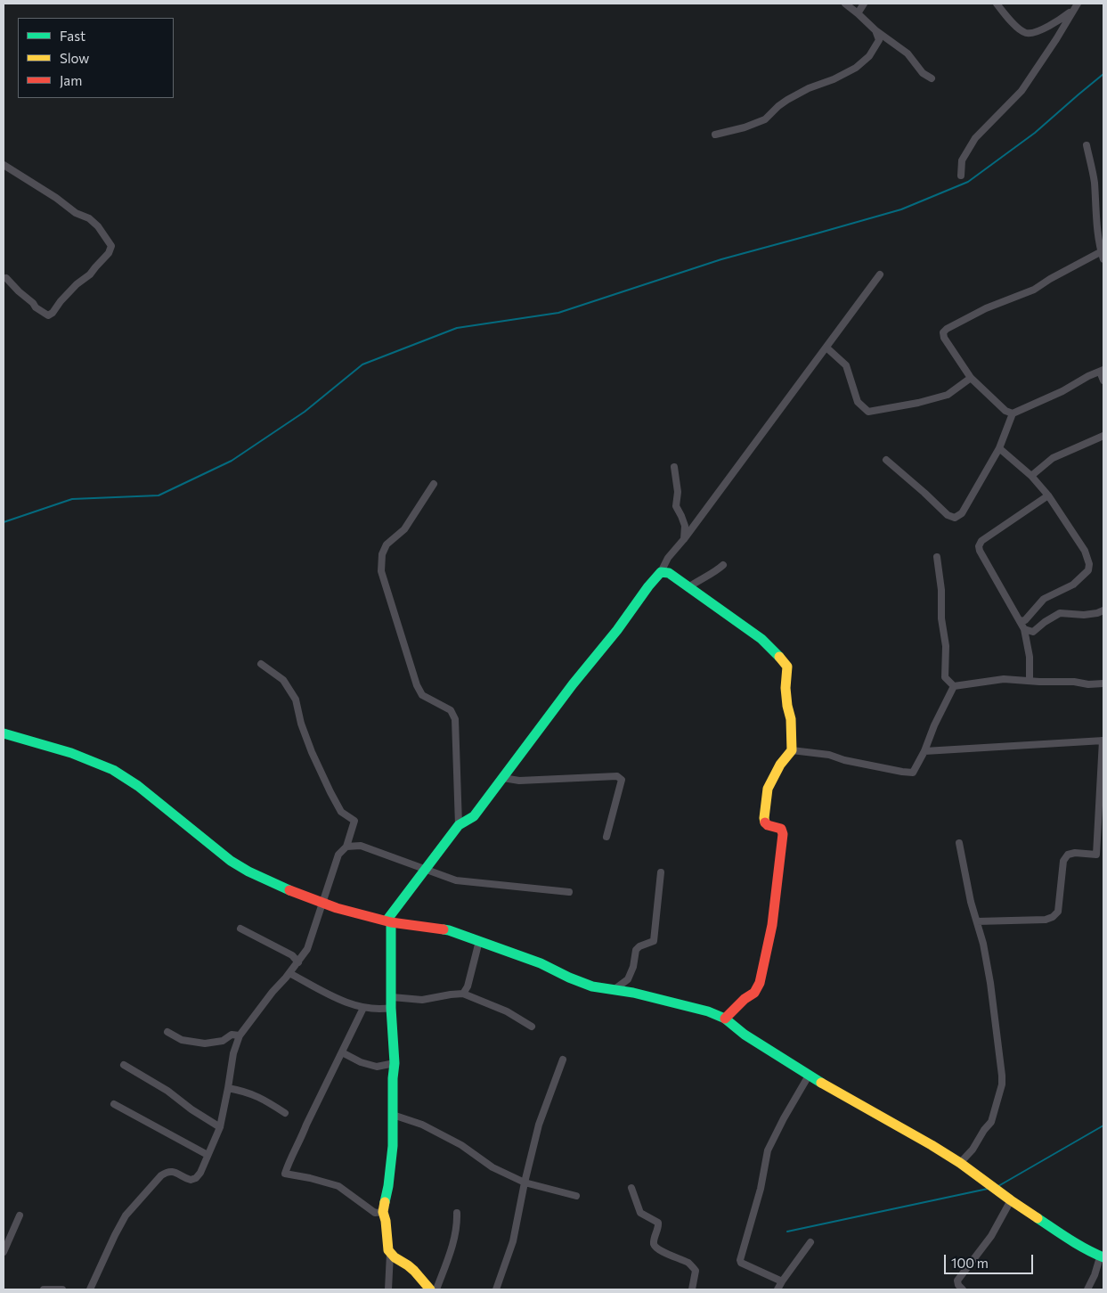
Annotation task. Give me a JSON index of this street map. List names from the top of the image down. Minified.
{"legend":["Fast","Slow","Jam"],"scale_bar":"100 m"}
